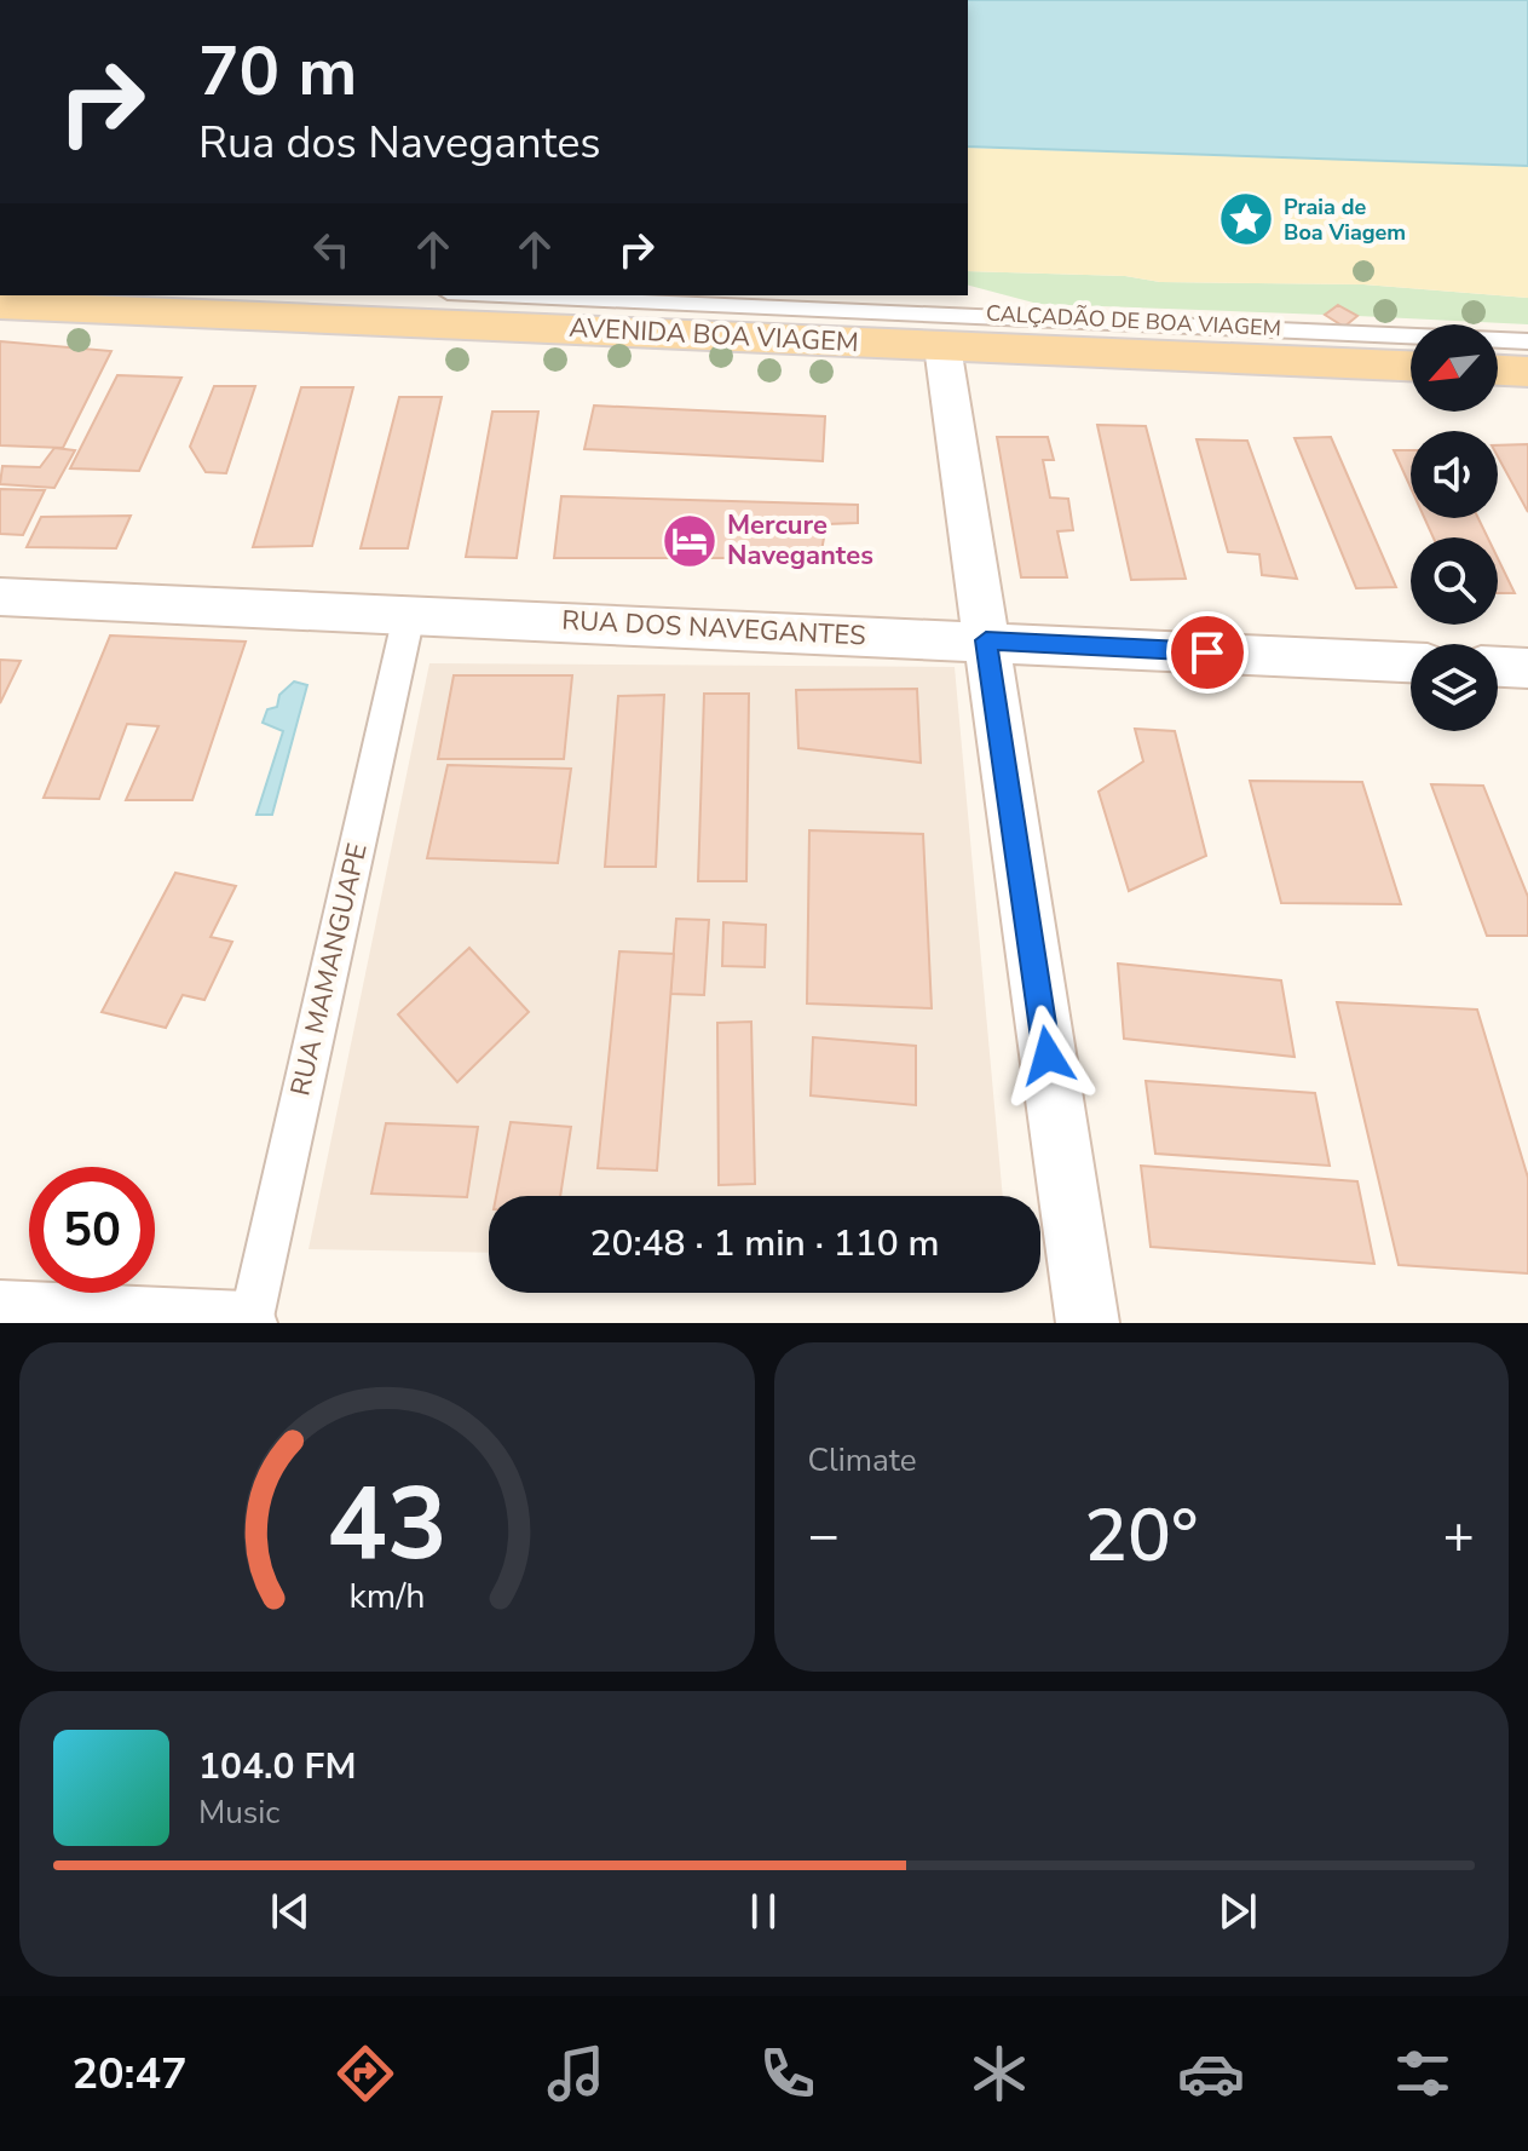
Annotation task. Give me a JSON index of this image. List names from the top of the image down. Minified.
{"streets":{"main road":["AVENIDA BOA VIAGEM","RUA DOS NAVEGANTES"],"street":["CALÇADÃO DE BOA VIAGEM","RUA MAMANGUAPE"]},"crossings":[["RUA DOS NAVEGANTES","RUA MAMANGUAPE"]],"places":{"place":["Praia de Boa Viagem"],"hotel":["Mercure Navegantes"]},"north":"bottom left","page":{"turn":["70 m","Rua dos Navegantes"],"limit":"50","trip":"20:48 · 1 min · 110 m","tile":"Climate","heat":["−","20°","+"],"song":["104.0 FM","Music"],"tabs":"20:47","gauge":["43","km/h"]}}
